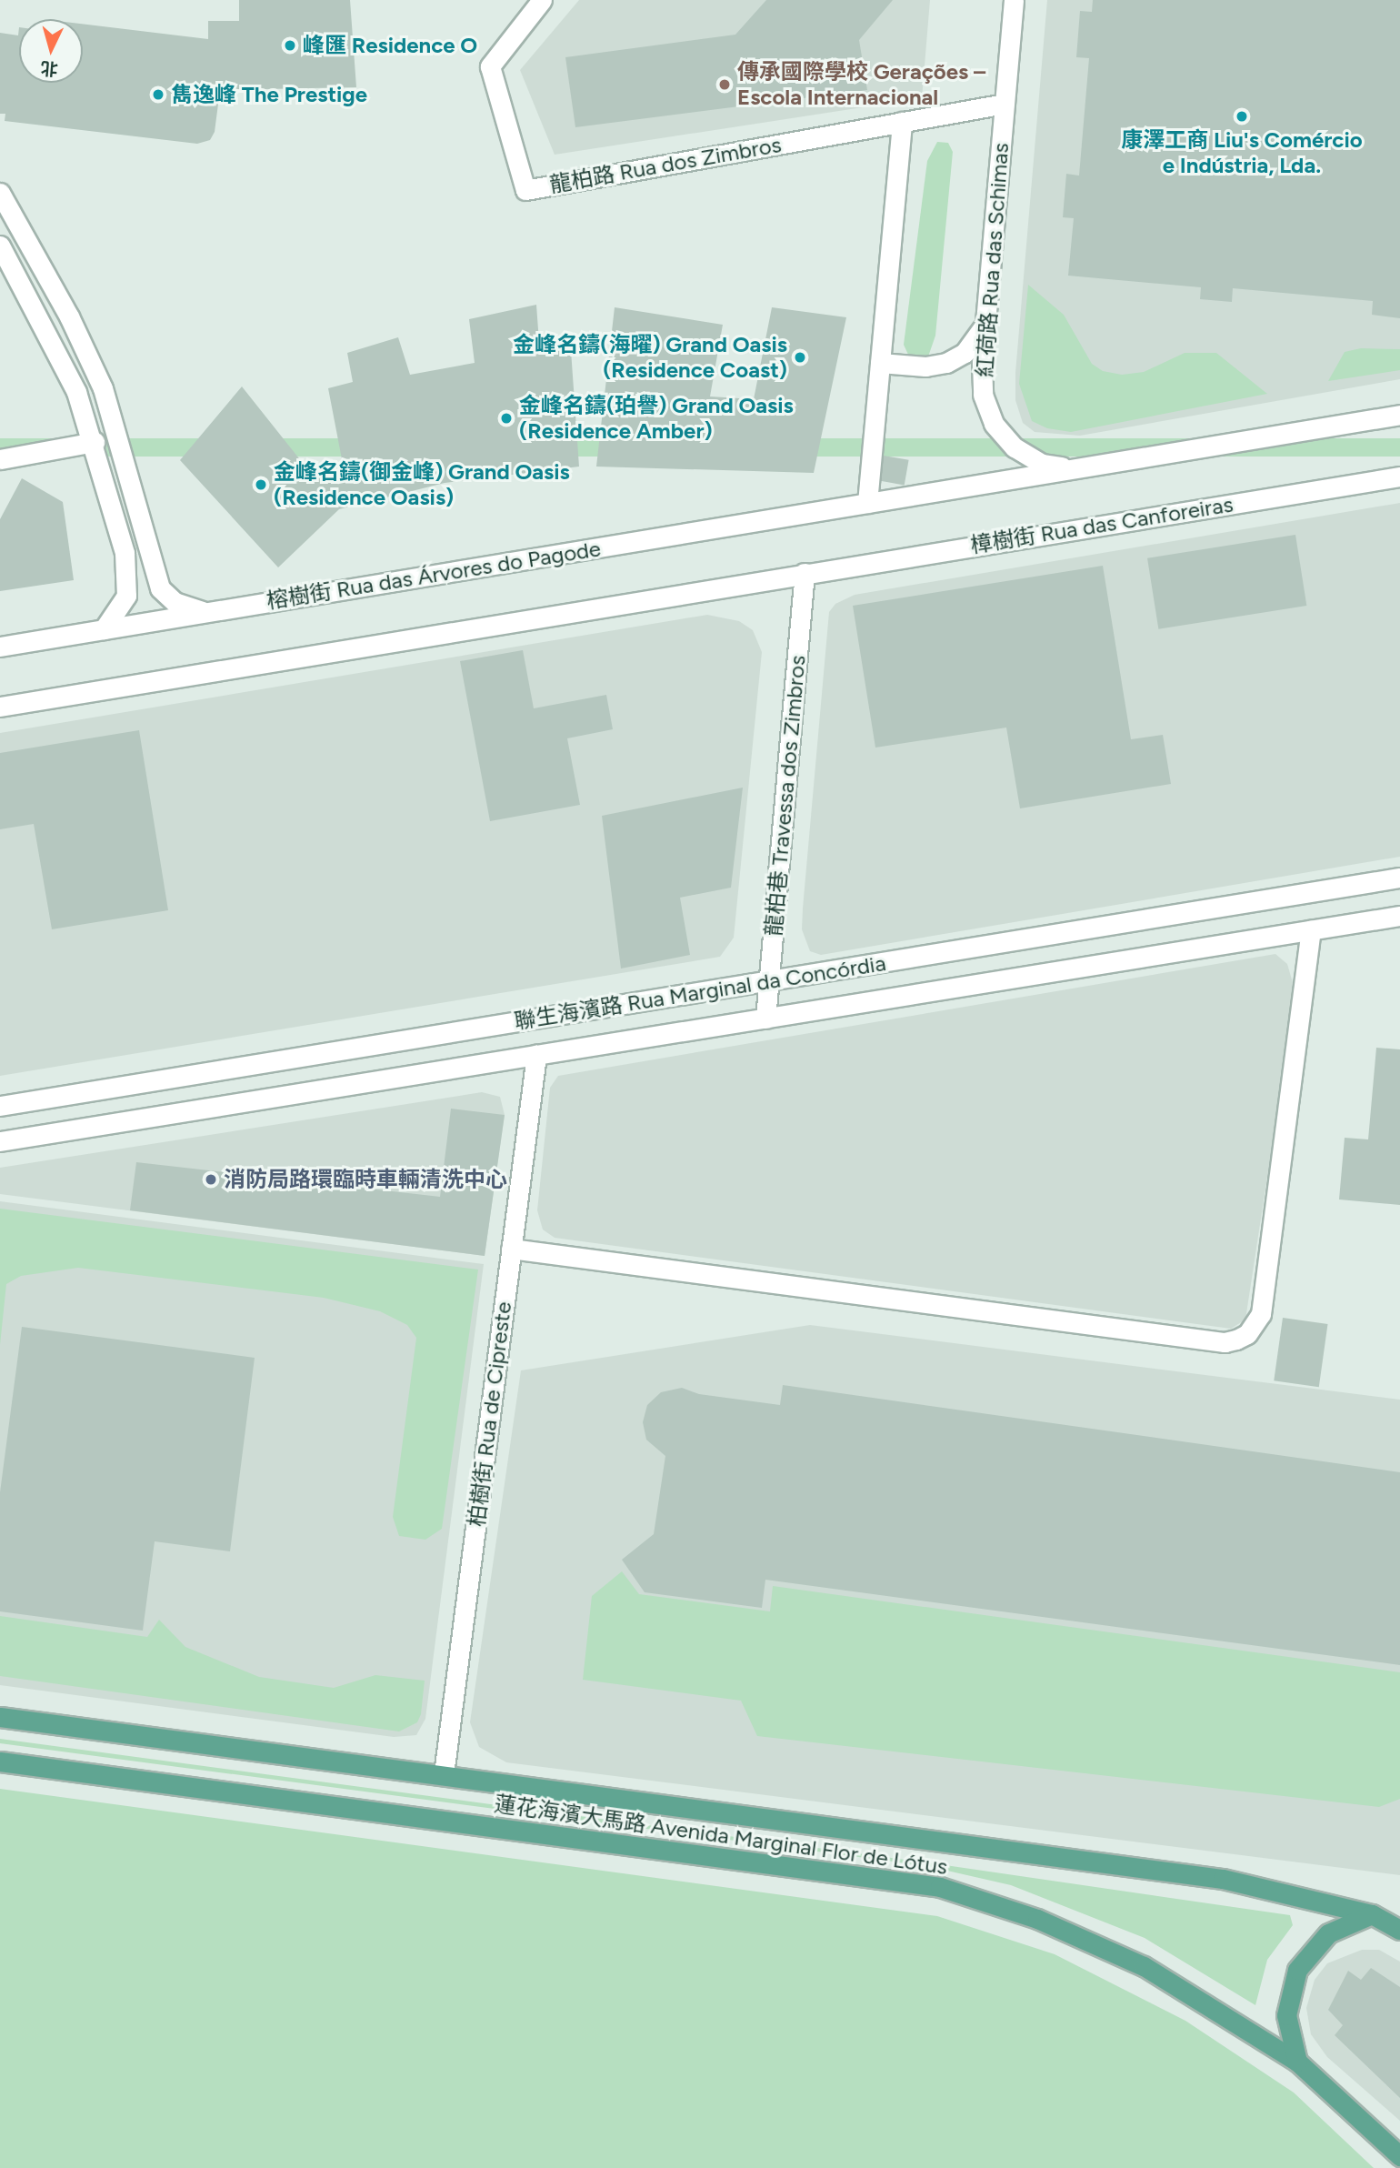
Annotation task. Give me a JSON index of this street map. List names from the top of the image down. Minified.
{"streets":{"main road":["蓮花海濱大馬路 Avenida Marginal Flor de Lótus"],"street":["龍柏路 Rua dos Zimbros","紅荷路 Rua das Schimas","樟樹街 Rua das Canforeiras","榕樹街 Rua das Árvores do Pagode","龍柏巷 Travessa dos Zimbros","聯生海濱路 Rua Marginal da Concórdia","柏樹街 Rua de Cipreste"]},"crossings":[["龍柏路 Rua dos Zimbros","紅荷路 Rua das Schimas"],["樟樹街 Rua das Canforeiras","龍柏巷 Travessa dos Zimbros"],["龍柏巷 Travessa dos Zimbros","聯生海濱路 Rua Marginal da Concórdia"],["聯生海濱路 Rua Marginal da Concórdia","柏樹街 Rua de Cipreste"],["柏樹街 Rua de Cipreste","蓮花海濱大馬路 Avenida Marginal Flor de Lótus"]],"places":["峰匯 Residence O","傳承國際學校 Gerações – Escola Internacional","雋逸峰 The Prestige","康澤工商 Liu's Comércio e Indústria, Lda.","金峰名鑄(海曜) Grand Oasis (Residence Coast)","金峰名鑄(珀譽) Grand Oasis (Residence Amber)","金峰名鑄(御金峰) Grand Oasis (Residence Oasis)","消防局路環臨時車輛清洗中心"],"north":"bottom"}
